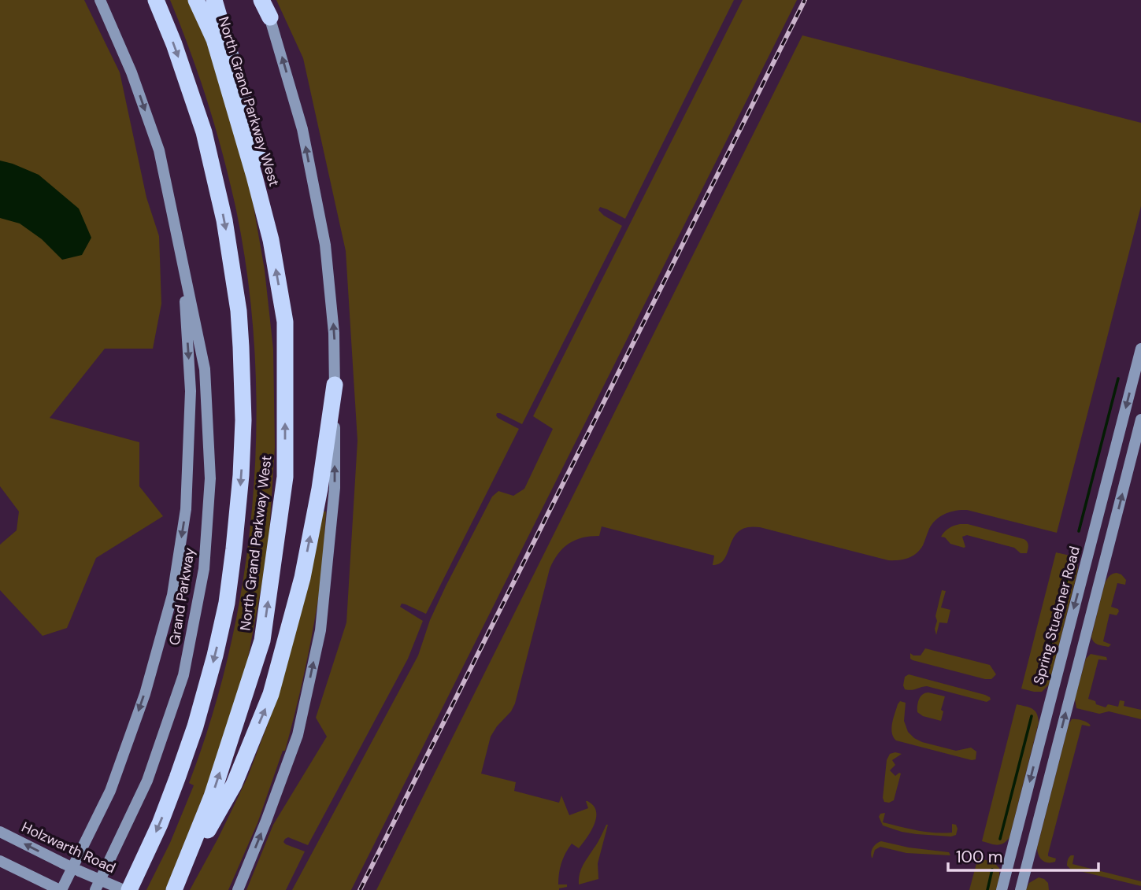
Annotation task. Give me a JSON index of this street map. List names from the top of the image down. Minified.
{"streets":{"highway":["North Grand Parkway West"],"main road":["Grand Parkway","Spring Stuebner Road","Holzwarth Road"]},"crossings":[["North Grand Parkway West","Holzwarth Road"],["Grand Parkway","Holzwarth Road"]],"scale_bar":"100 m"}
